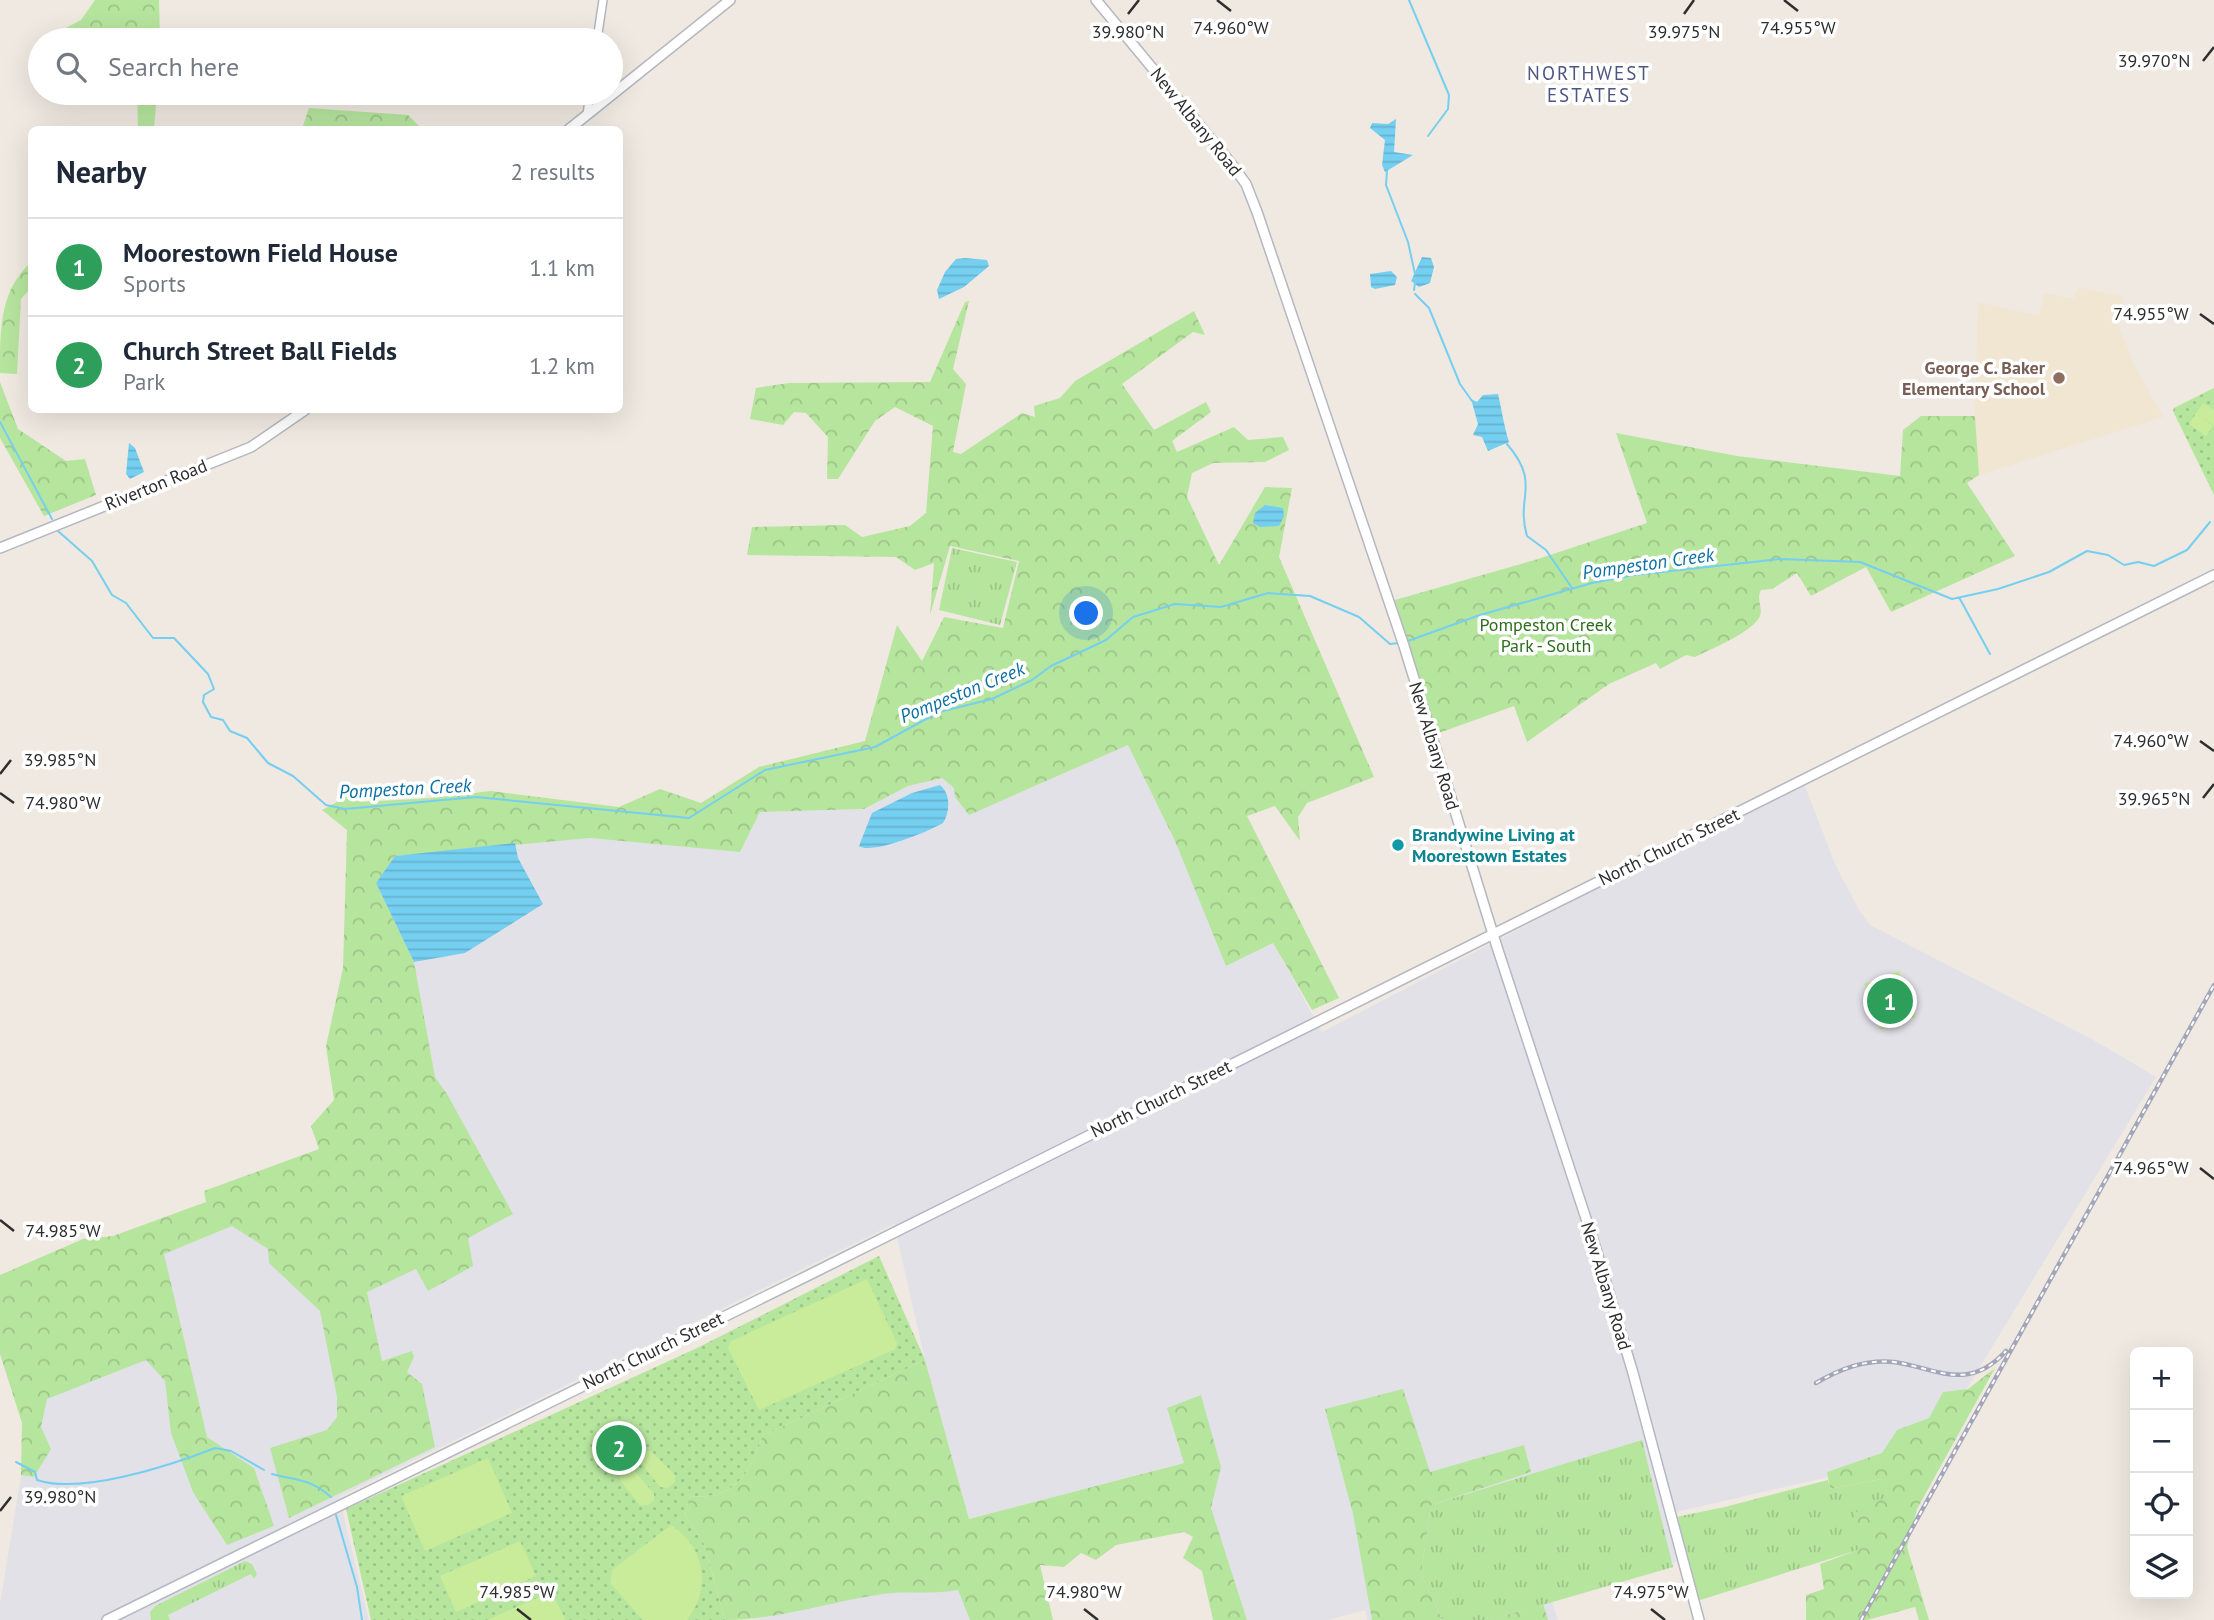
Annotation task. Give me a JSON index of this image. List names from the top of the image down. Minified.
{"streets":{"main road":["New Albany Road","Riverton Road","North Church Street"]},"crossings":[["New Albany Road","North Church Street"]],"districts":["NORTHWEST ESTATES"],"water":["Pompeston Creek"],"parks":["Pompeston Creek Park - South"],"places":["George C. Baker Elementary School","Brandywine Living at Moorestown Estates"],"page":{"search":"Search here","heading":["Nearby","2 results"],"list":[{"mark":"1","name":"Moorestown Field House","note":"Sports","value":"1.1 km"},{"mark":"2","name":"Church Street Ball Fields","note":"Park","value":"1.2 km"}],"pins":["1","2"],"map_buttons":["+","−"]},"coordinates":["74.960°W","74.955°W","39.980°N","39.975°N","39.970°N","39.985°N","39.965°N","74.980°W","74.965°W","74.985°W","74.975°W"]}
